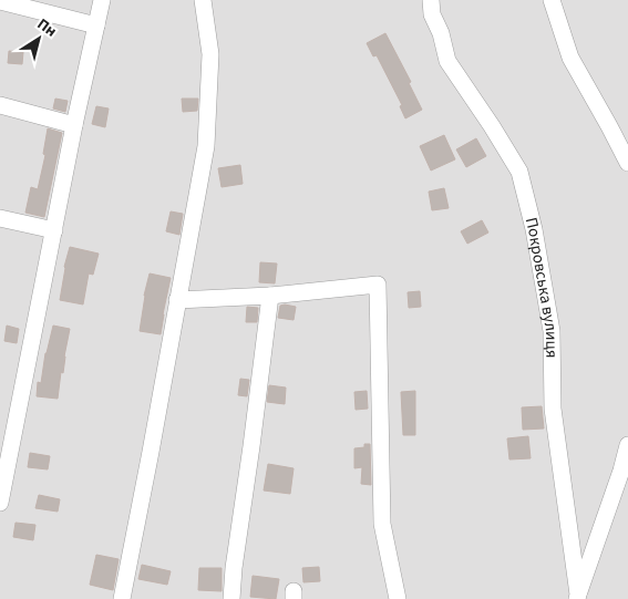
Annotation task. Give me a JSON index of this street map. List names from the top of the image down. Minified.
{"streets":{"street":["Покровська вулиця"]},"north":"top right"}
